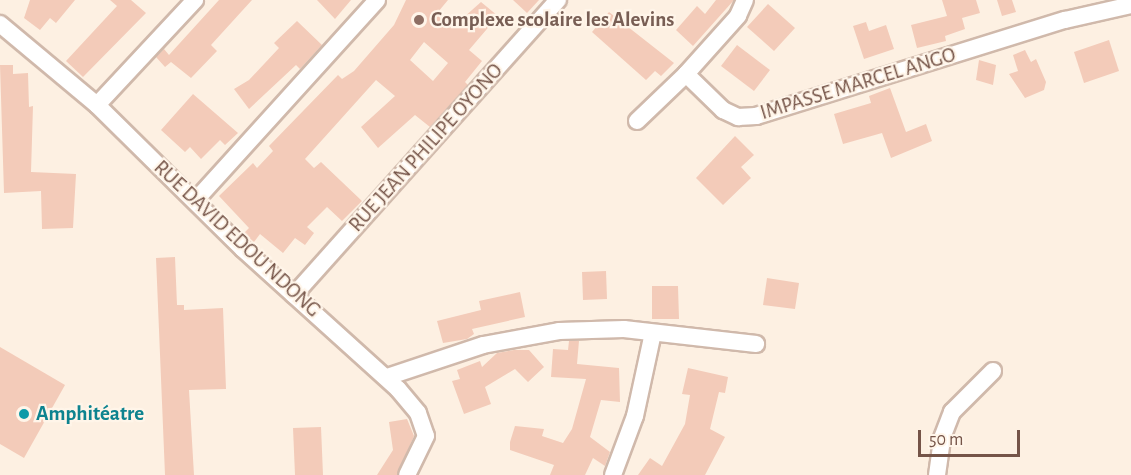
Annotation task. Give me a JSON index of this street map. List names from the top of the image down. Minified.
{"streets":{"street":["IMPASSE MARCEL ANGO","RUE JEAN PHILIPE OYONO","RUE DAVID EDOU NDONG"]},"crossings":[["RUE JEAN PHILIPE OYONO","RUE DAVID EDOU NDONG"]],"places":["Complexe scolaire les Alevins","Amphitéatre"],"scale_bar":"50 m"}
